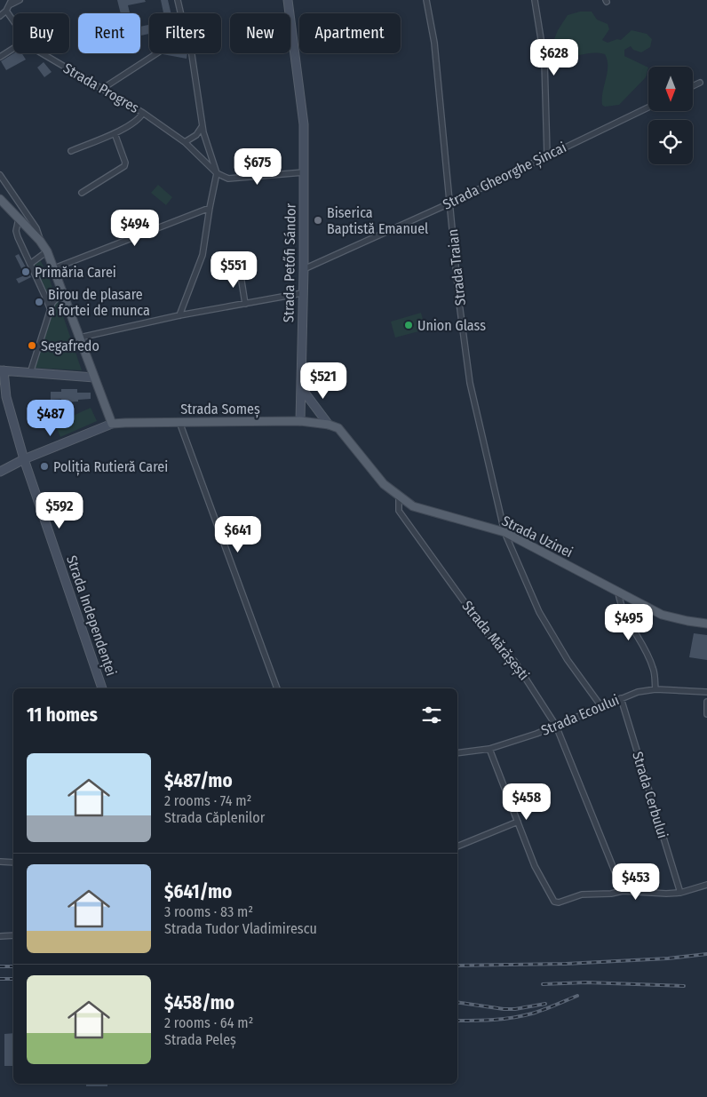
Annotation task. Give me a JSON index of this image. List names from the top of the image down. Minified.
{"streets":{"main road":["Strada Petőfi Sándor","Strada Someș","Strada Uzinei","Strada Independenței"],"street":["Strada Progres","Strada Gheorghe Șincai","Strada Traian","Strada Mărășești","Strada Ecoului","Strada Cerbului"]},"crossings":[["Strada Gheorghe Șincai","Strada Petőfi Sándor"],["Strada Gheorghe Șincai","Strada Traian"],["Strada Petőfi Sándor","Strada Someș"],["Strada Traian","Strada Uzinei"],["Strada Traian","Strada Ecoului"],["Strada Someș","Strada Uzinei"],["Strada Uzinei","Strada Mărășești"],["Strada Mărășești","Strada Ecoului"],["Strada Ecoului","Strada Cerbului"]],"places":["Biserica Baptistă Emanuel","Primăria Carei","Birou de plasare a fortei de munca","Union Glass","Segafredo","Poliția Rutieră Carei"],"north":"bottom","page":{"chip":["Buy","Rent","Filters","New","Apartment"],"price":["$628","$675","$494","$551","$521","$487","$592","$641","$495","$458","$453"],"heading":"11 homes","list":[{"name":"$487/mo","note":"2 rooms · 74 m² · Strada Căplenilor"},{"name":"$641/mo","note":"3 rooms · 83 m² · Strada Tudor Vladimirescu"},{"name":"$458/mo","note":"2 rooms · 64 m² · Strada Peleș"}]}}
